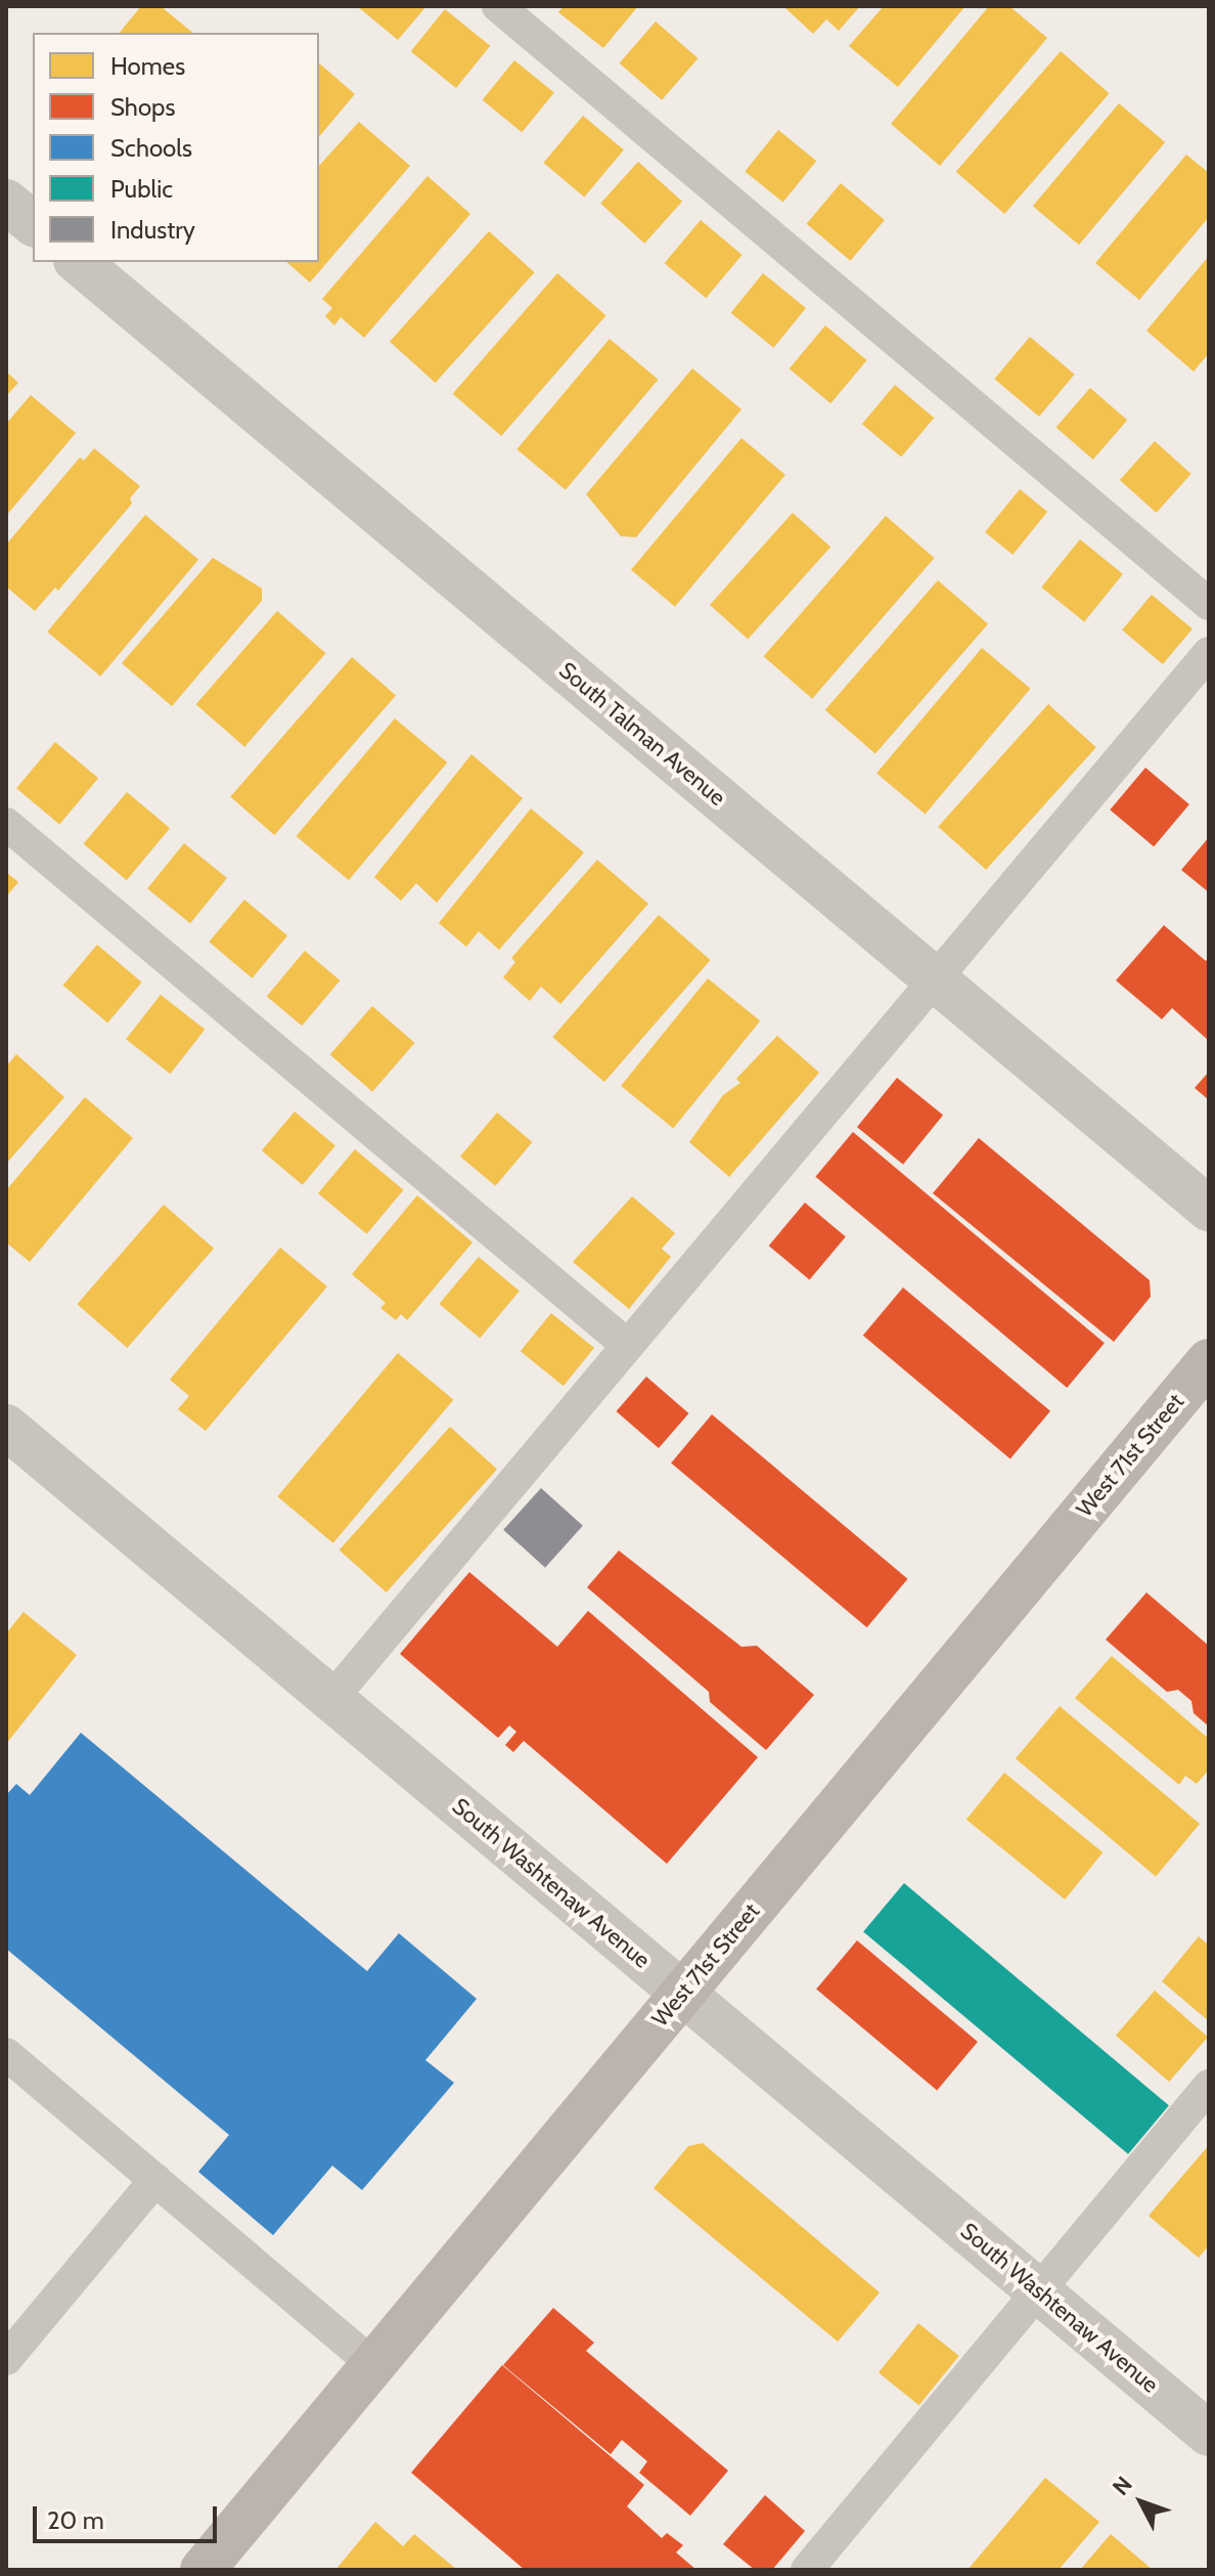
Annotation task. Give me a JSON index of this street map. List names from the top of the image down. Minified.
{"streets":{"main road":["West 71st Street"],"street":["South Talman Avenue","South Washtenaw Avenue"]},"crossings":[["West 71st Street","South Washtenaw Avenue"]],"legend":["Homes","Shops","Schools","Public","Industry"],"scale_bar":"20 m","north":"top left"}
